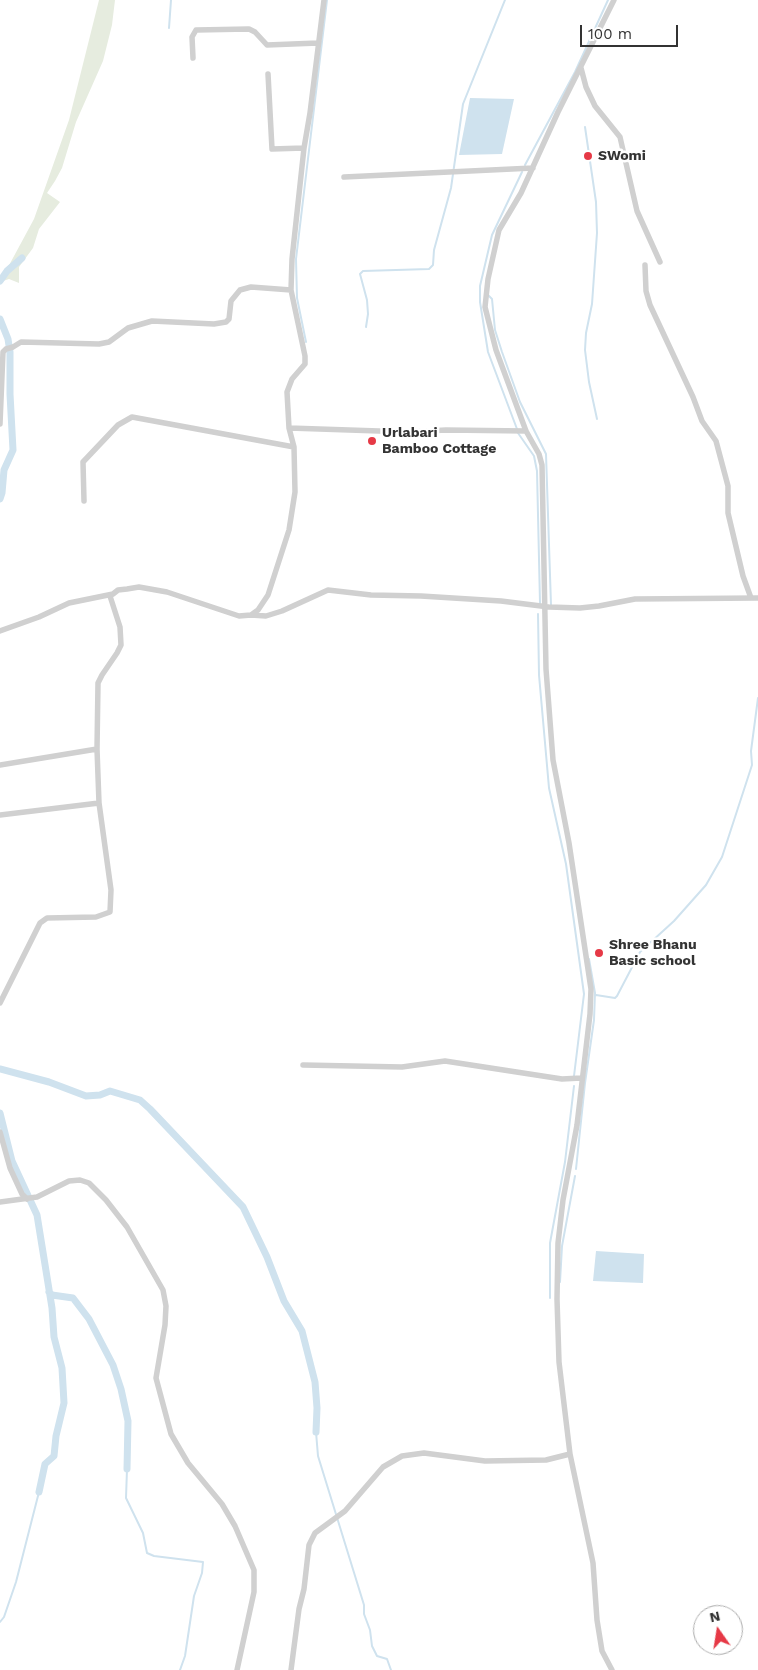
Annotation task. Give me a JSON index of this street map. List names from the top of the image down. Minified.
{"places":["SWomi","Urlabari Bamboo Cottage","Shree Bhanu Basic school"],"scale_bar":"100 m","north":"top"}
